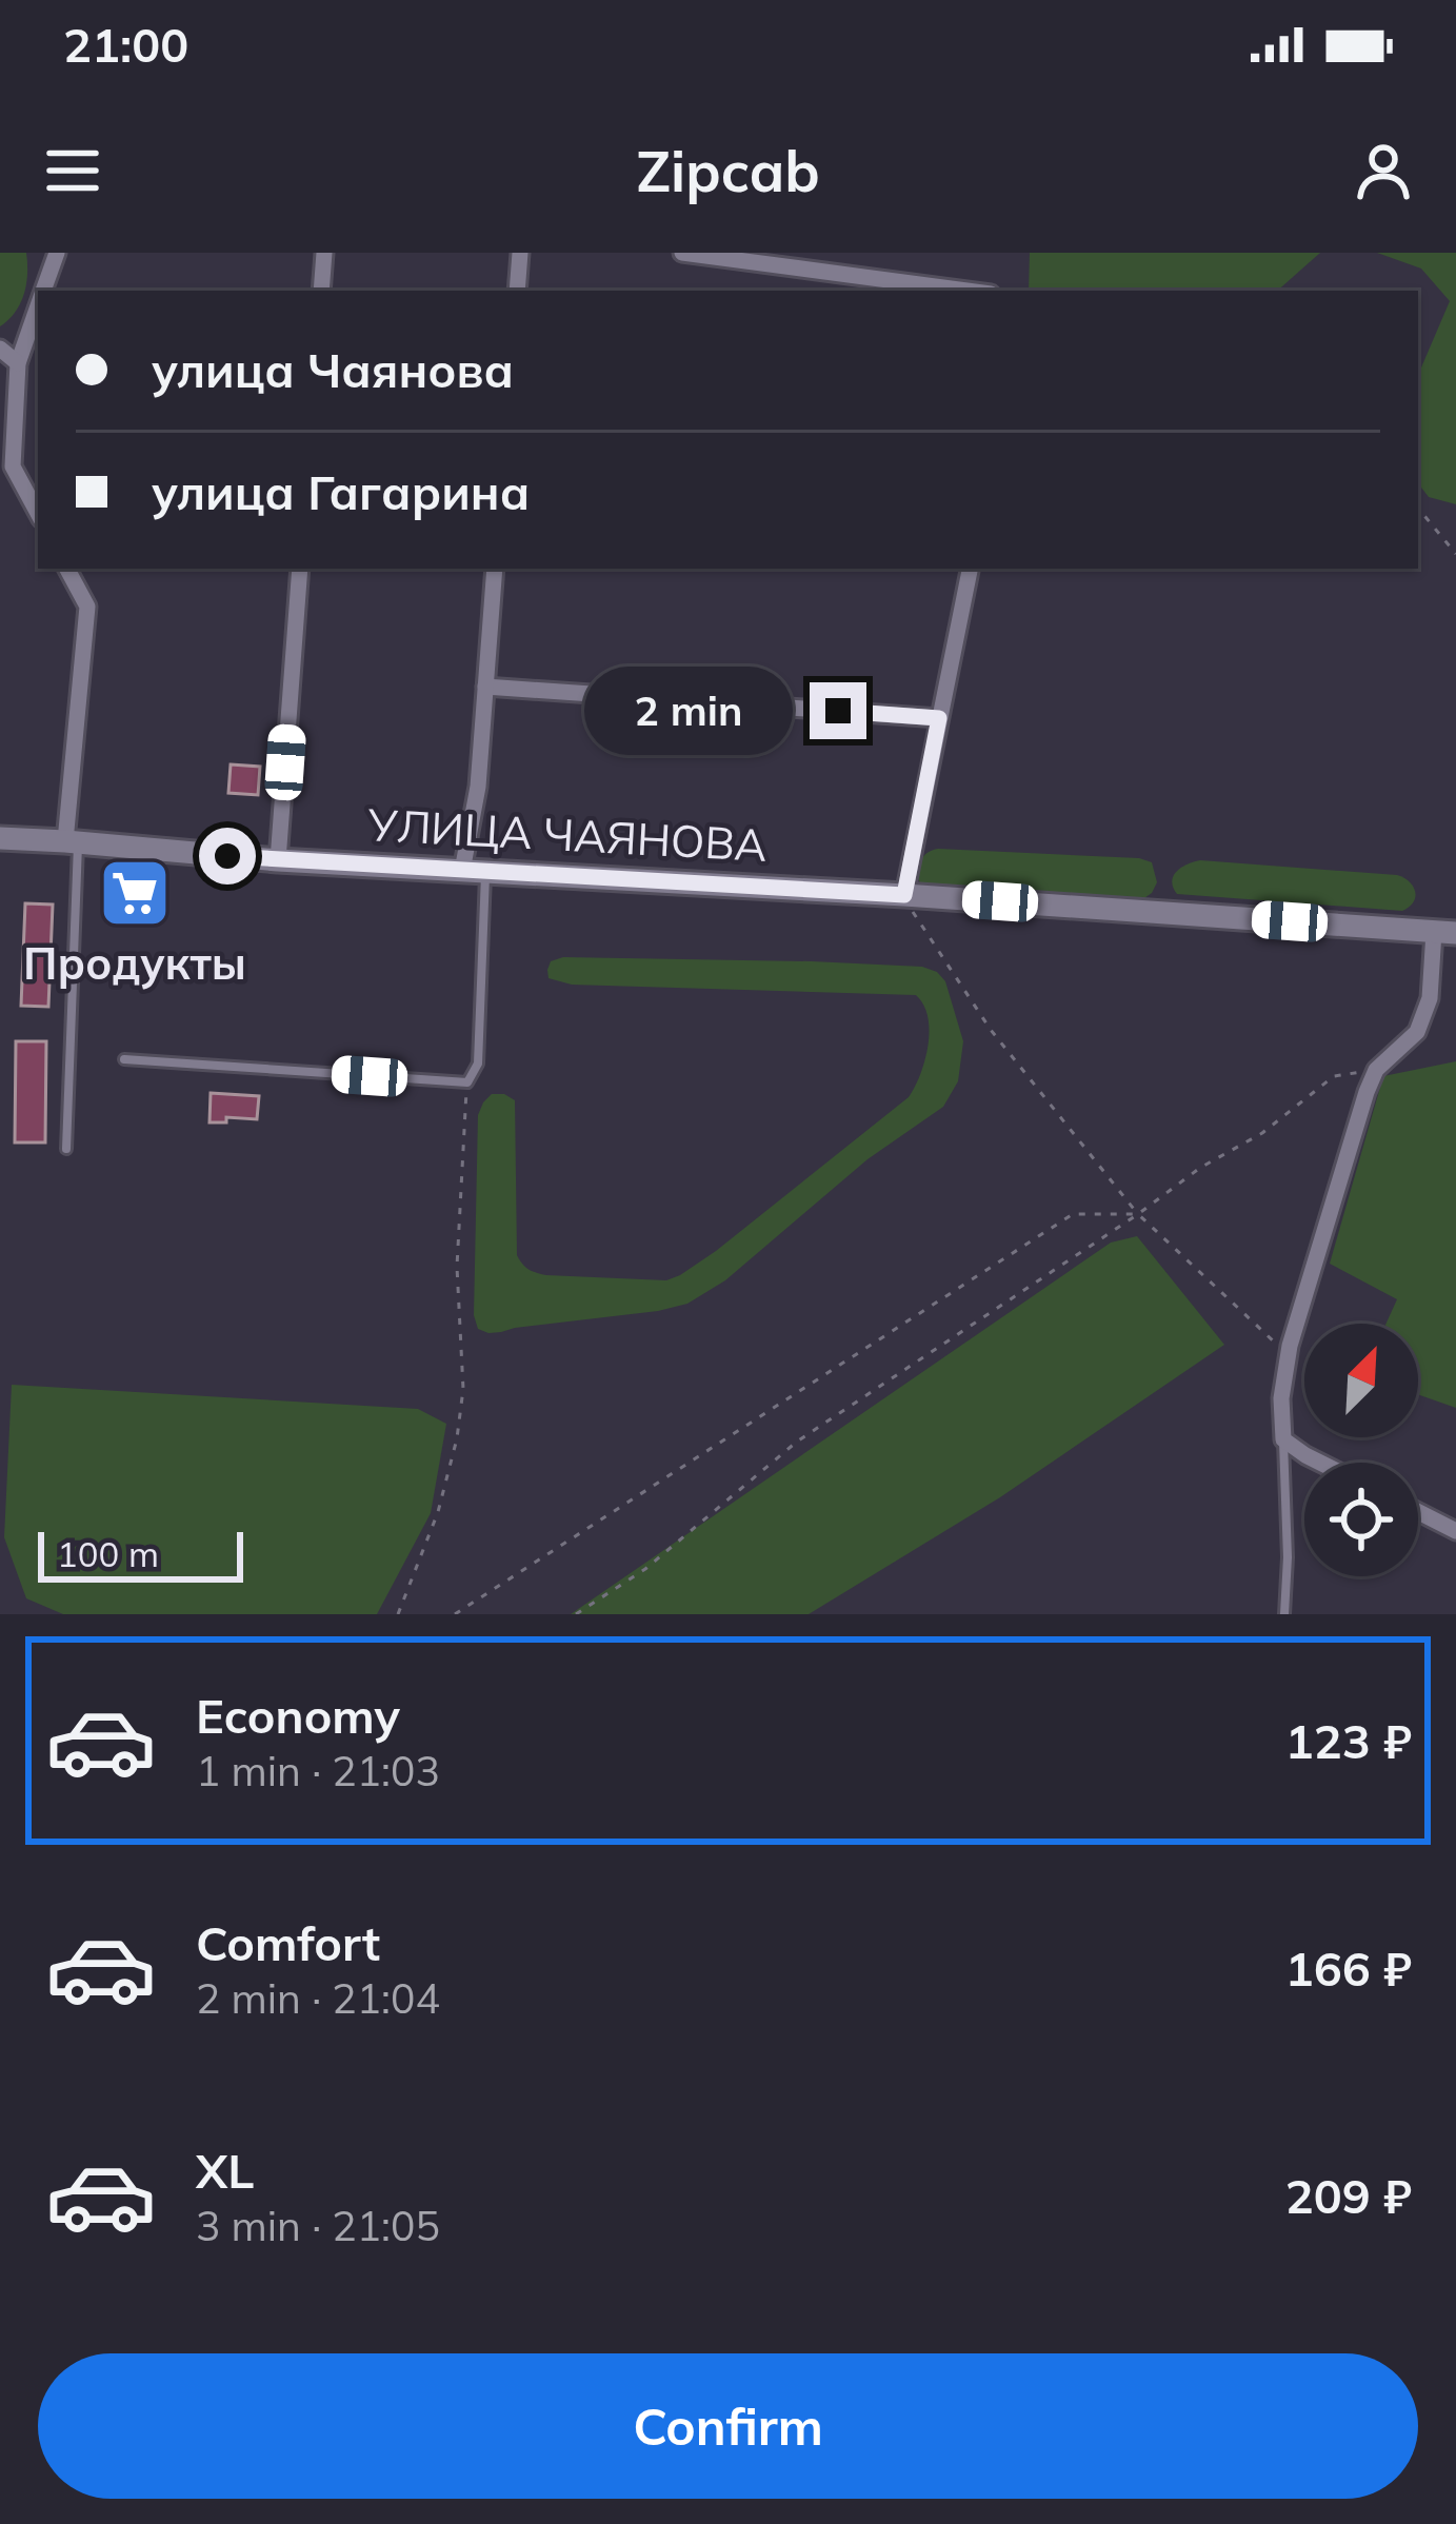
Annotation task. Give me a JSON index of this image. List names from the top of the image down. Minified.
{"streets":{"street":["УЛИЦА ЧАЯНОВА"]},"places":{"supermarket":["Продукты"]},"scale_bar":"100 m","north":"top right","page":{"status":"21:00","header":"Zipcab","banner":["улица Чаянова","улица Гагарина"],"bubble":"2 min","scale":"100 m","list":[{"name":"Economy","note":"1 min · 21:03","value":"123 ₽"},{"name":"Comfort","note":"2 min · 21:04","value":"166 ₽"},{"name":"XL","note":"3 min · 21:05","value":"209 ₽"}],"buttons":"Confirm"}}
